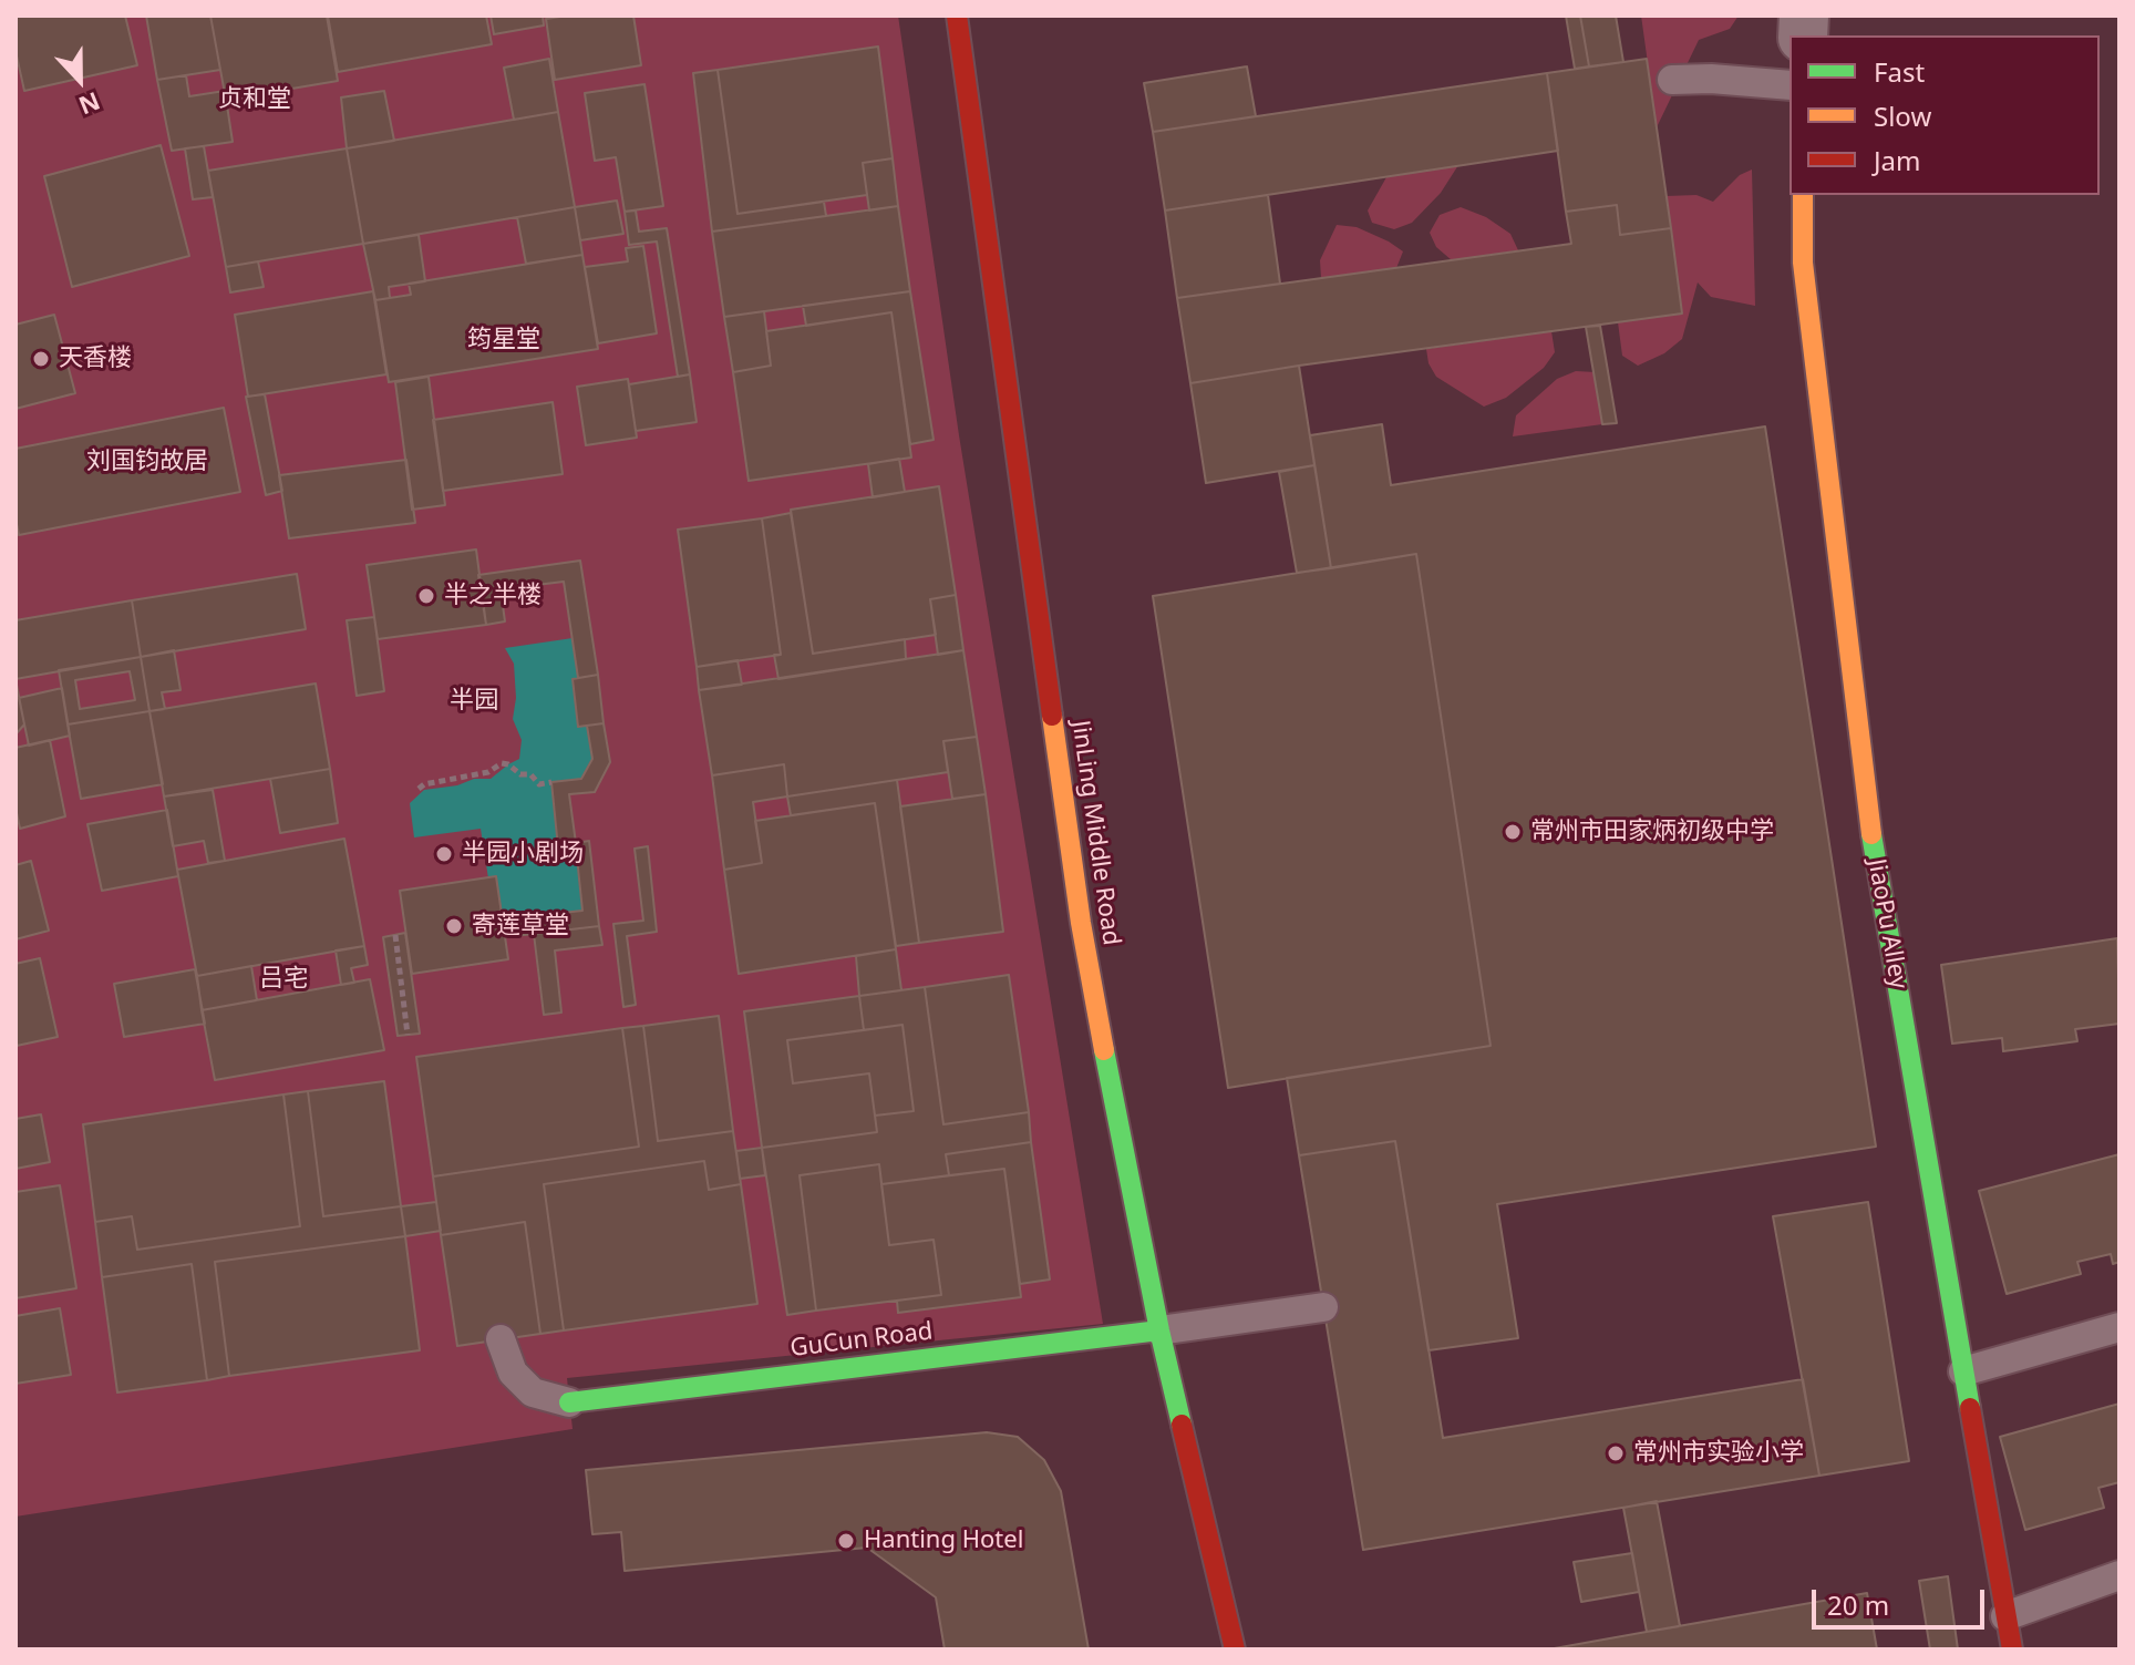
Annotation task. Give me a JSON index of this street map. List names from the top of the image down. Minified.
{"streets":{"street":["JinLing Middle Road","JiaoPu Alley","GuCun Road"]},"crossings":[["JinLing Middle Road","GuCun Road"]],"parks":["贞和堂","筠星堂","刘国钧故居","半园","吕宅"],"places":["天香楼","半之半楼","常州市田家炳初级中学","半园小剧场","寄莲草堂","常州市实验小学","Hanting Hotel"],"legend":["Fast","Slow","Jam"],"scale_bar":"20 m","north":"bottom"}
